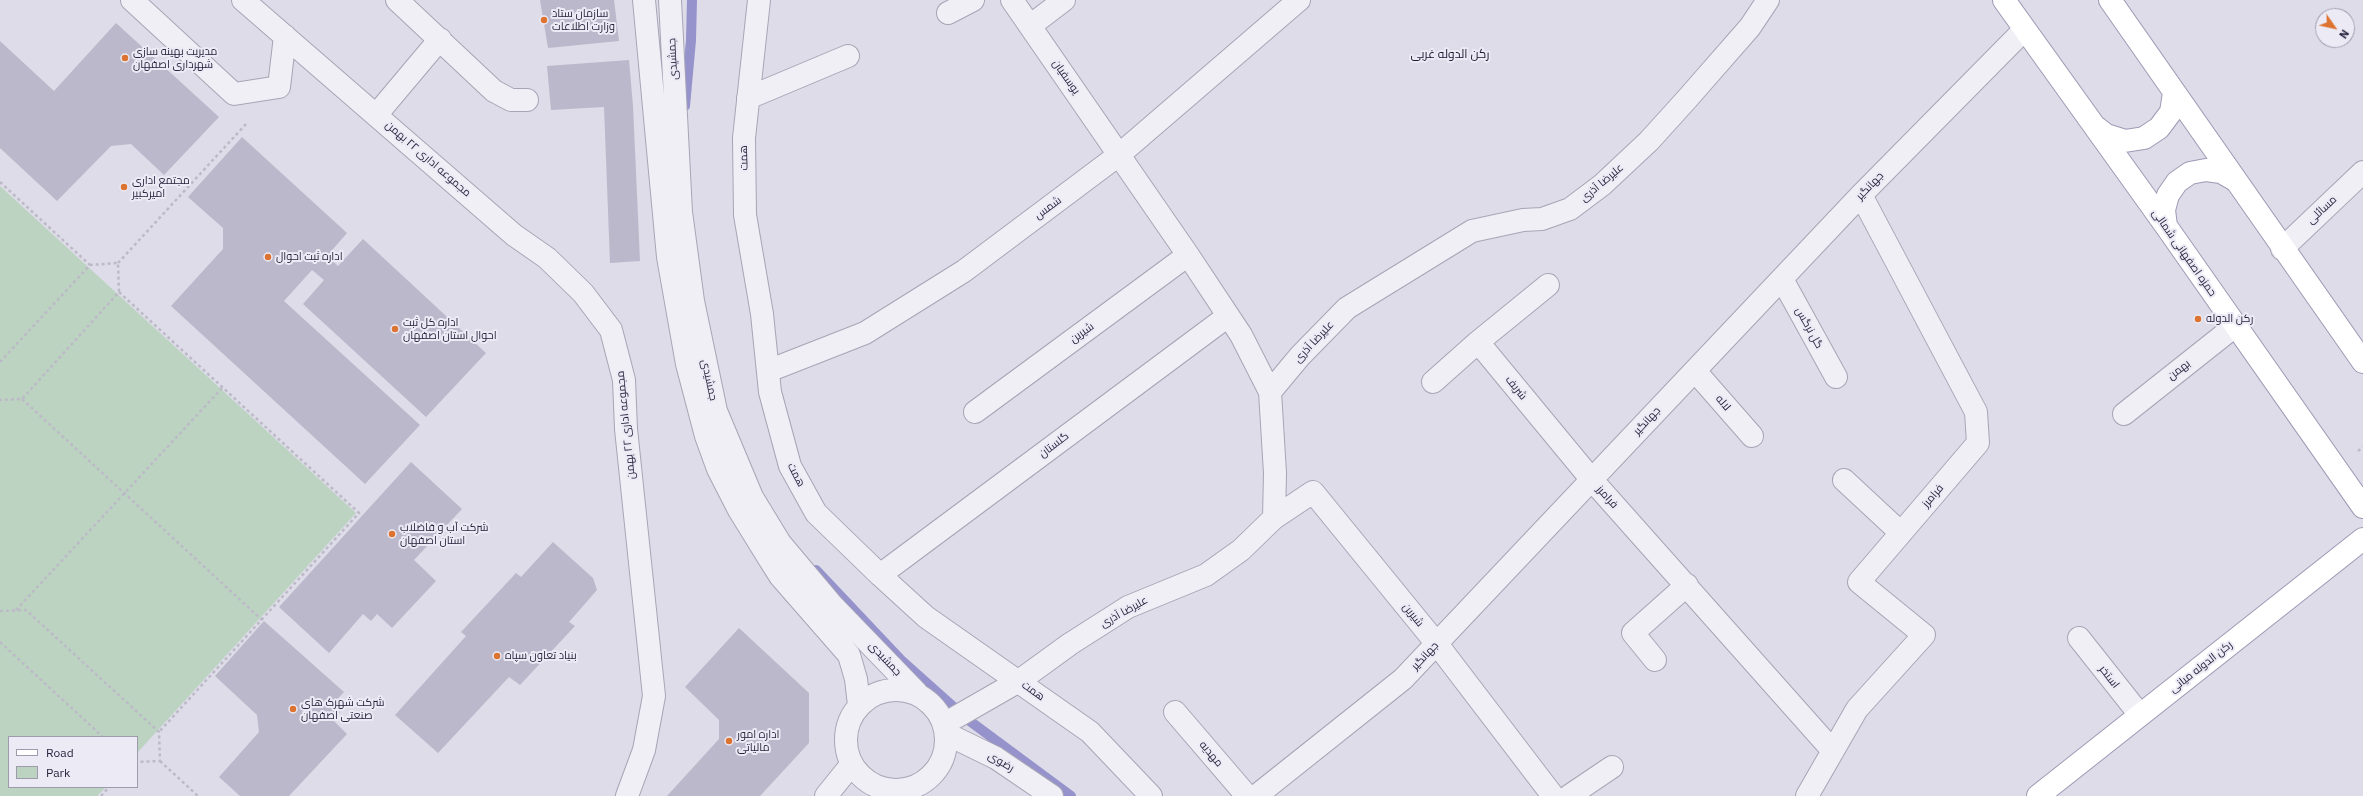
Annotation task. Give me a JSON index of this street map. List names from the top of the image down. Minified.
{"streets":{"main road":["حمزه اصفهانی شمالی","رکن الدوله میانی"],"street":["جمشیدی","یوسفیان","همت","مجموعه اداری ۲۲ بهمن","علیرضا آذری","جهانگیر","شمس","مسائلی","گل نرگس","شیرین","بهمن","شریف","لاله","گلستان","فرامرز","استخر","مهدیه","رضوی"]},"crossings":[["جمشیدی","علیرضا آذری"],["جمشیدی","رضوی"],["یوسفیان","شمس"],["همت","علیرضا آذری"],["همت","شمس"],["همت","گلستان"],["علیرضا آذری","شیرین"],["علیرضا آذری","رضوی"],["جهانگیر","حمزه اصفهانی شمالی"],["جهانگیر","گل نرگس"],["جهانگیر","شیرین"],["جهانگیر","شریف"],["جهانگیر","لاله"],["جهانگیر","فرامرز"],["حمزه اصفهانی شمالی","بهمن"],["شریف","فرامرز"],["رکن الدوله میانی","استخر"]],"districts":["رکن الدوله غربی"],"places":["سازمان ستاد وزارت اطلاعات","مدیریت بهینه سازی شهرداری اصفهان","مجتمع اداری امیرکبیر","اداره ثبت احوال","رکن الدوله","اداره کل ثبت احوال استان اصفهان","شرکت آب و فاضلاب استان اصفهان","بنیاد تعاون سپاه","شرکت شهرک های صنعتی اصفهان","اداره امور مالیاتی"],"legend":["Road","Park"],"north":"bottom right"}
